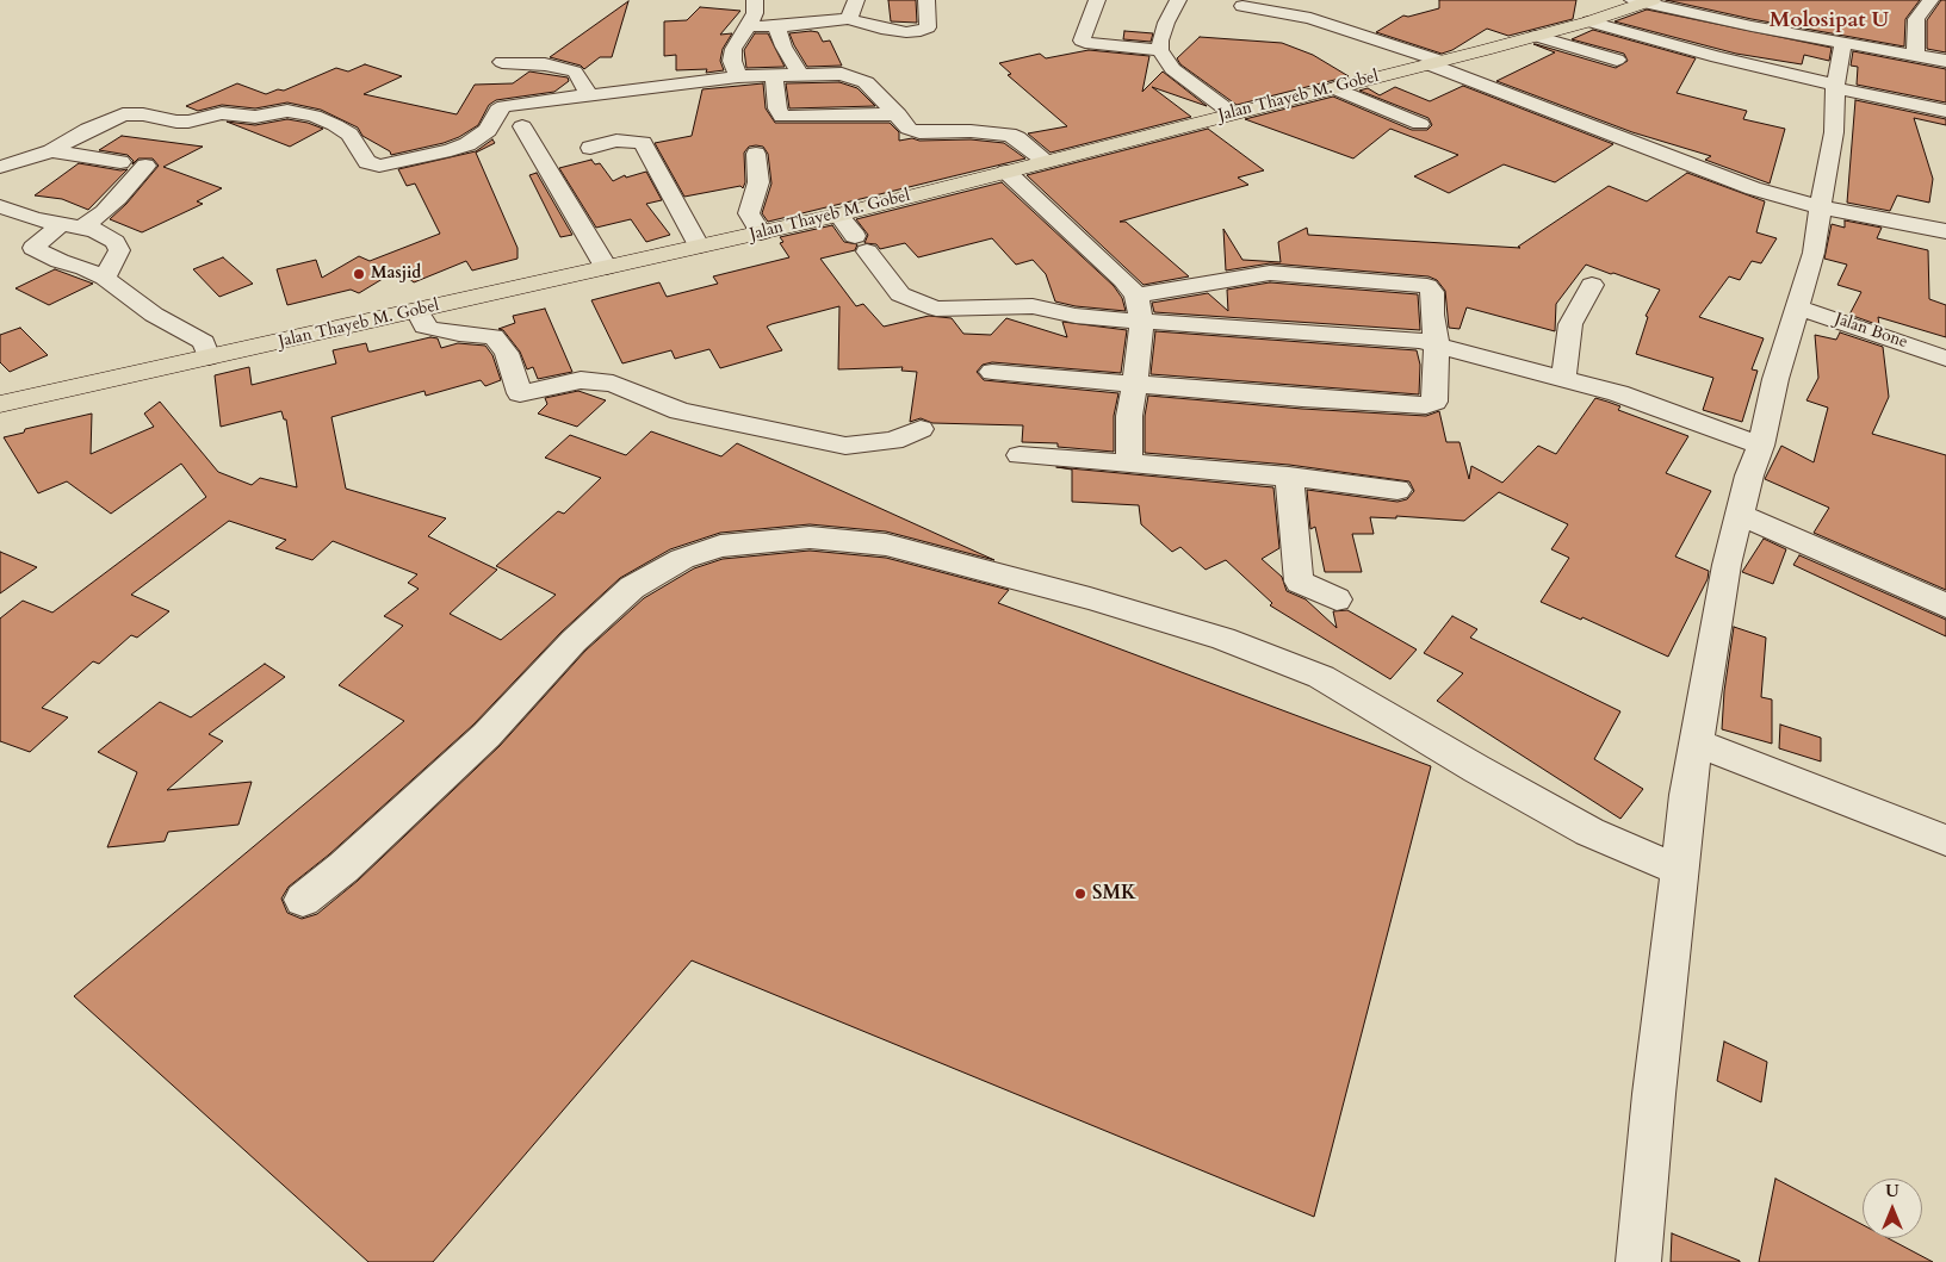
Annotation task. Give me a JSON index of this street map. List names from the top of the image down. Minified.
{"streets":{"main road":["Jalan Thayeb M. Gobel"],"street":["Jalan Bone"]},"districts":["Molosipat U"],"places":["Masjid","SMK"],"north":"top"}
